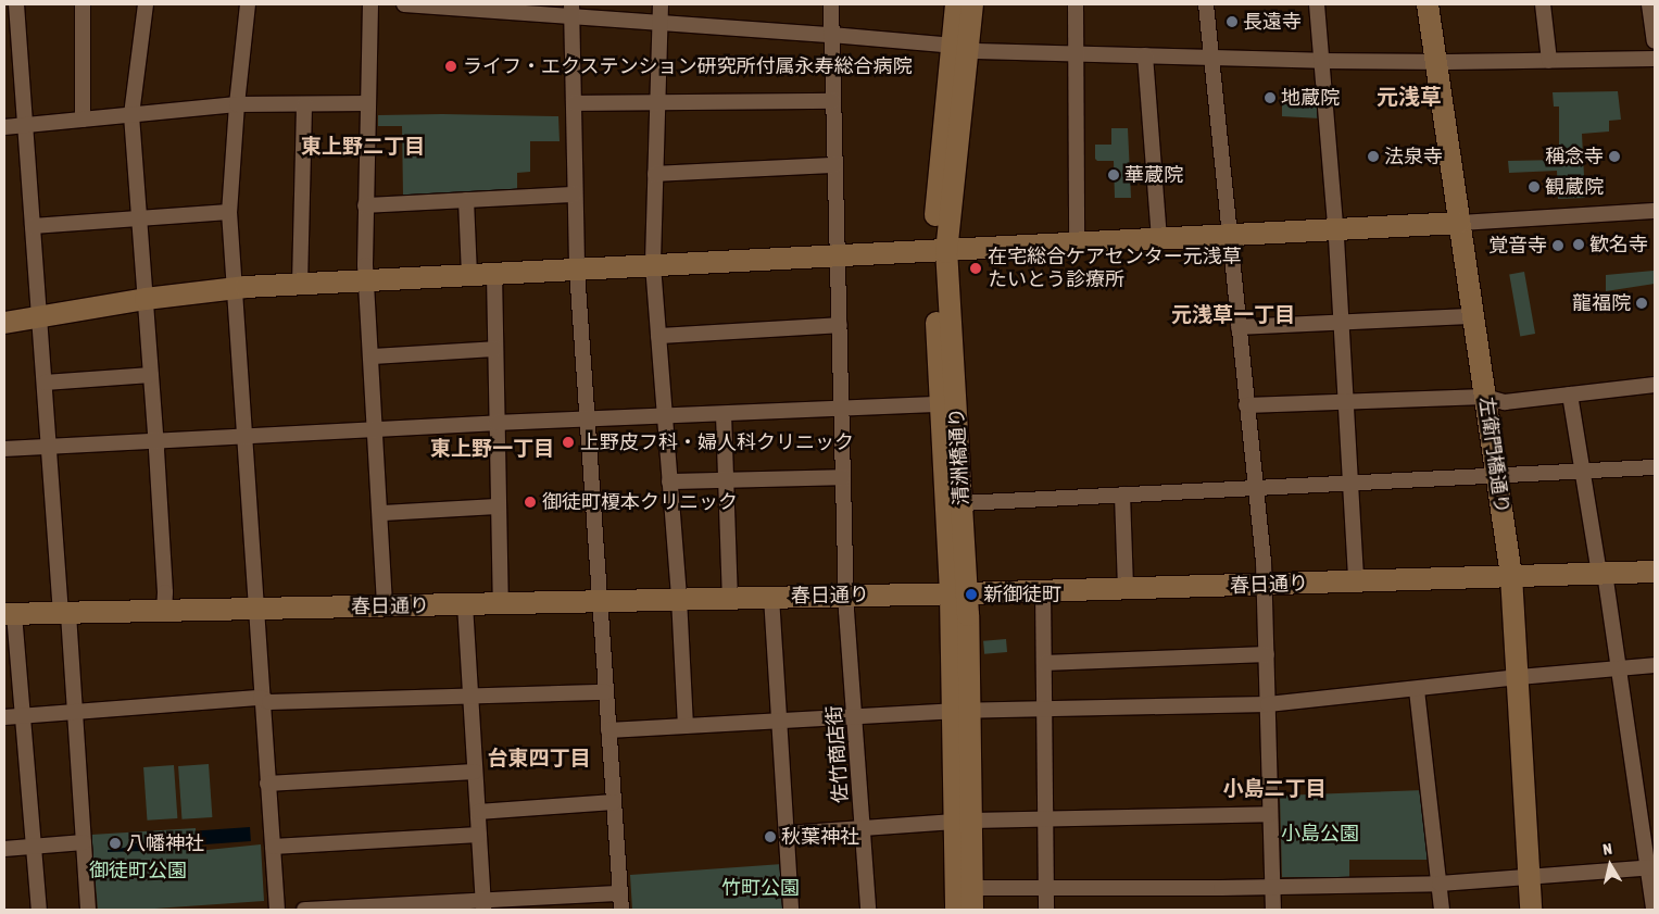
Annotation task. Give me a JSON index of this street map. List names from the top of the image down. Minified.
{"streets":{"street":["左衛門橋通り","清洲橋通り","春日通り","佐竹商店街"]},"crossings":[["左衛門橋通り","春日通り"],["清洲橋通り","春日通り"],["春日通り","佐竹商店街"]],"districts":["元浅草","東上野二丁目","元浅草一丁目","東上野一丁目","台東四丁目","小島二丁目"],"parks":["小島公園","御徒町公園","竹町公園"],"places":["長遠寺","ライフ・エクステンション研究所付属永寿総合病院","地蔵院","法泉寺","稱念寺","華蔵院","観蔵院","歓名寺","覚音寺","在宅総合ケアセンター元浅草 たいとう診療所","龍福院","上野皮フ科・婦人科クリニック","御徒町榎本クリニック","新御徒町","秋葉神社","八幡神社"],"north":"top"}
